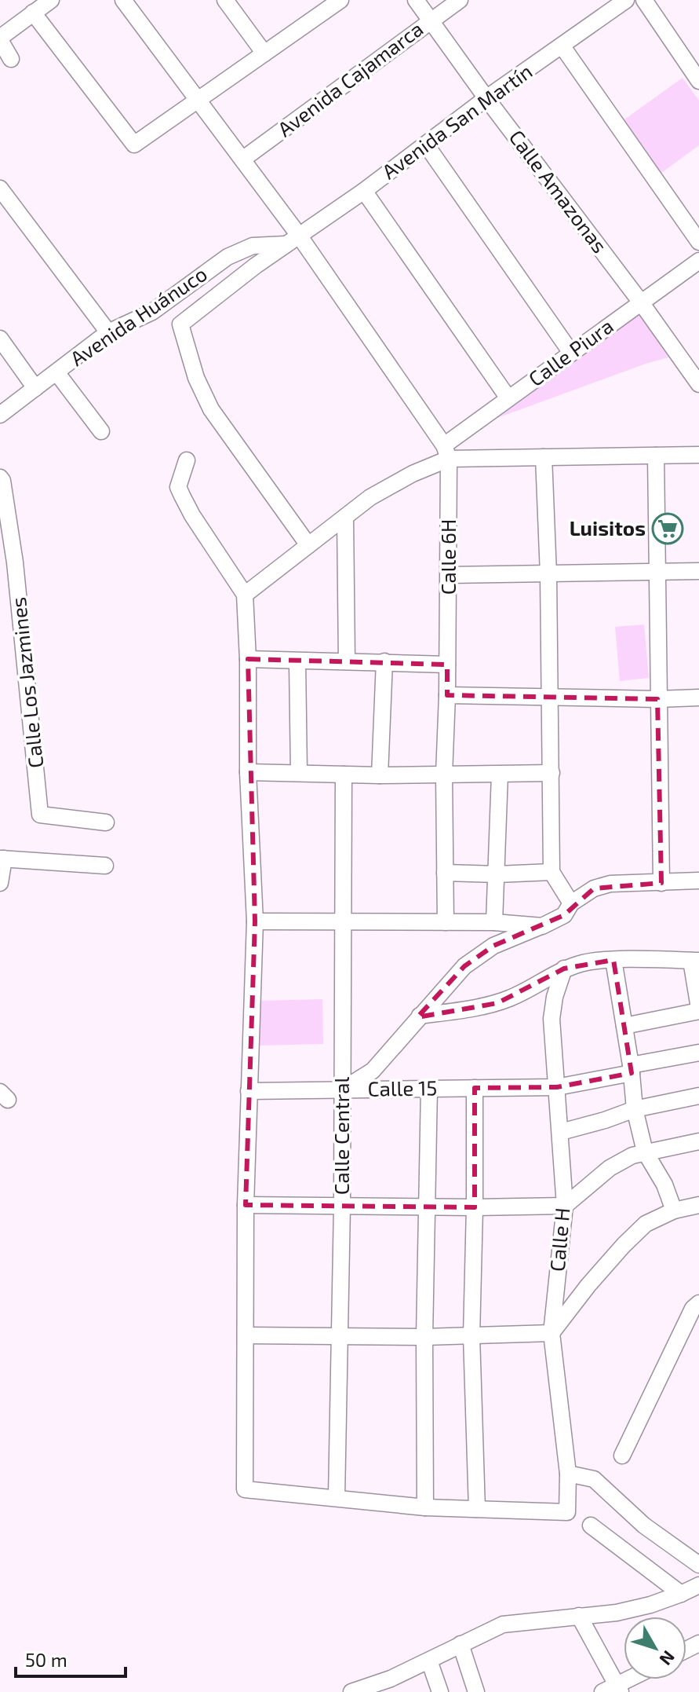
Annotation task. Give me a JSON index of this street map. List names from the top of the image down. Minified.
{"streets":{"street":["Avenida Cajamarca","Avenida San Martín","Calle Amazonas","Avenida Huánuco","Calle Piura","Calle 6H","Calle Los Jazmines","Calle 15","Calle Central","Calle H"]},"crossings":[["Avenida Cajamarca","Calle Amazonas"],["Avenida San Martín","Calle Amazonas"],["Avenida San Martín","Avenida Huánuco"],["Calle Amazonas","Calle Piura"],["Calle Piura","Calle 6H"],["Calle 15","Calle Central"],["Calle 15","Calle H"]],"places":{"supermarket":["Luisitos"]},"scale_bar":"50 m","north":"bottom right"}
